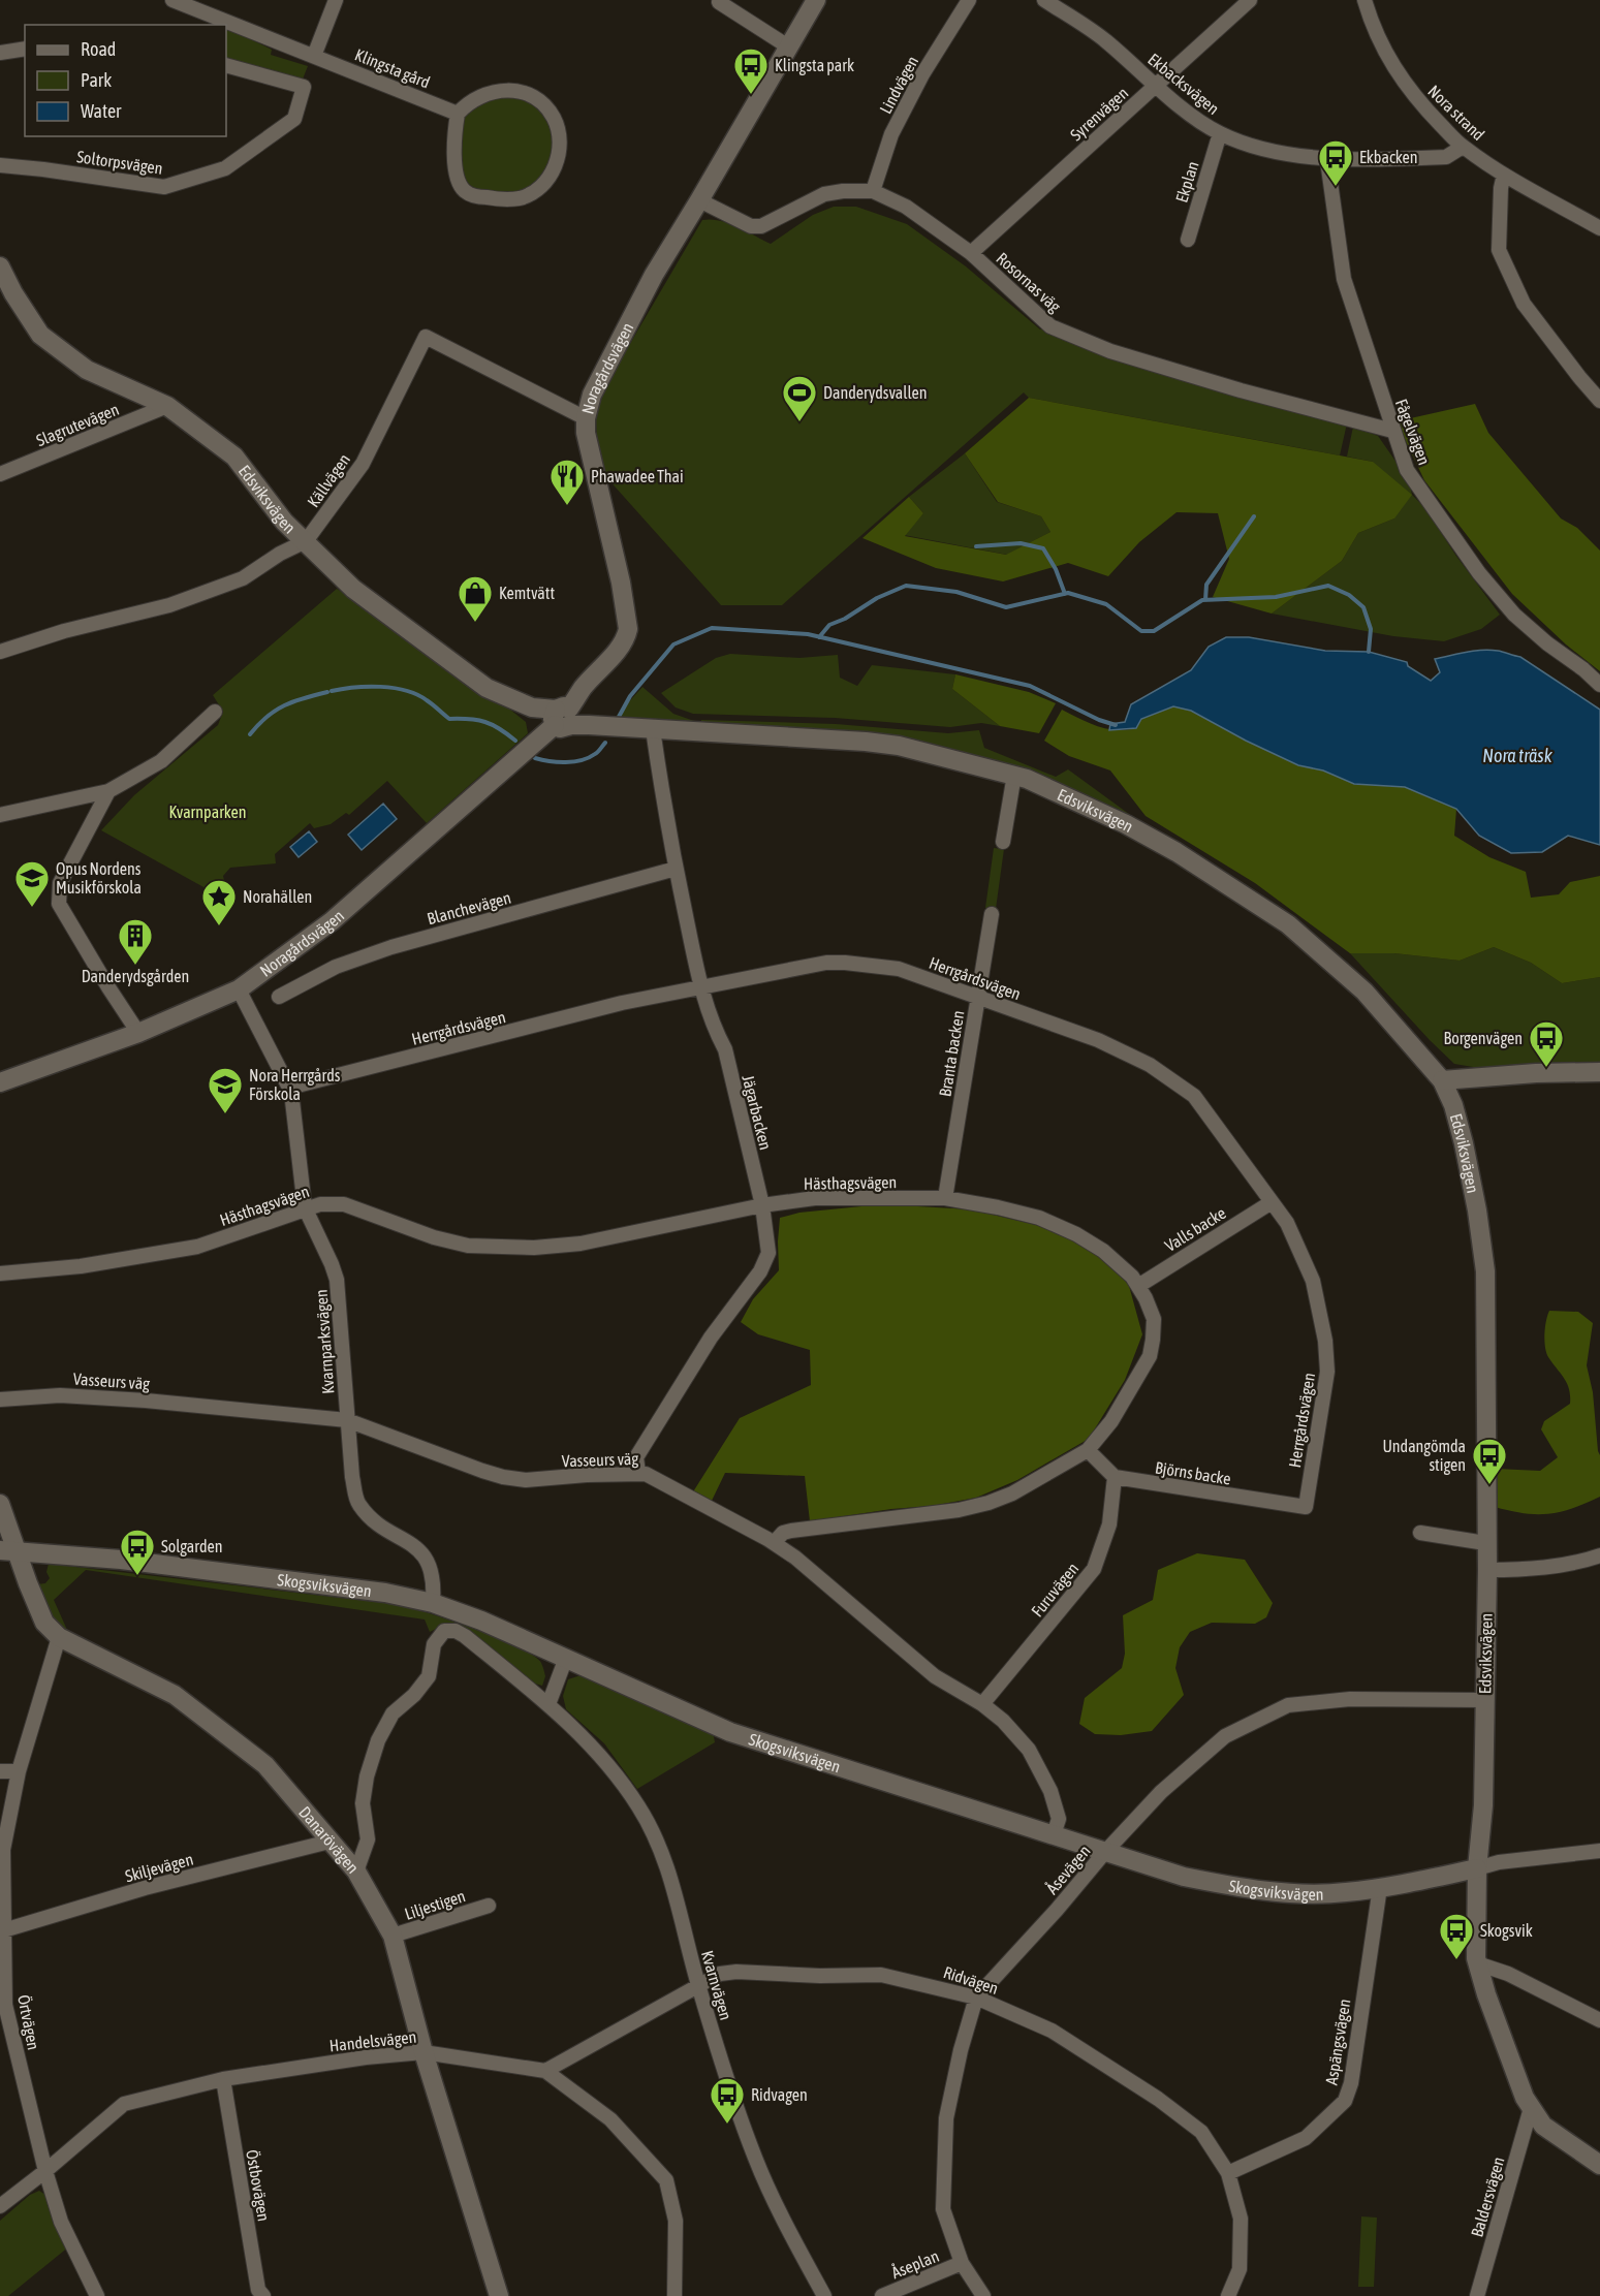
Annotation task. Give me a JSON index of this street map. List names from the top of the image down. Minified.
{"streets":{"street":["Klingsta gård","Ekbacksvägen","Lindvägen","Nora strand","Syrenvägen","Soltorpsvägen","Ekplan","Rosornas väg","Noragårdsvägen","Slagrutevägen","Fågelvägen","Källvägen","Edsviksvägen","Blanchevägen","Herrgårdsvägen","Branta backen","Jägarbacken","Hästhagsvägen","Valls backe","Kvarnparksvägen","Vasseurs väg","Björns backe","Skogsviksvägen","Furuvägen","Danarövägen","Skiljevägen","Åsevägen","Liljestigen","Ridvägen","Kvarnvägen","Örtvägen","Handelsvägen","Aspängsvägen","Östbovägen","Baldersvägen","Åseplan"]},"crossings":[["Ekbacksvägen","Nora strand"],["Ekbacksvägen","Syrenvägen"],["Ekbacksvägen","Ekplan"],["Ekbacksvägen","Fågelvägen"],["Lindvägen","Rosornas väg"],["Syrenvägen","Rosornas väg"],["Rosornas väg","Noragårdsvägen"],["Rosornas väg","Fågelvägen"],["Noragårdsvägen","Källvägen"],["Noragårdsvägen","Edsviksvägen"],["Noragårdsvägen","Kvarnparksvägen"],["Slagrutevägen","Edsviksvägen"],["Källvägen","Edsviksvägen"],["Edsviksvägen","Jägarbacken"],["Edsviksvägen","Skogsviksvägen"],["Edsviksvägen","Åsevägen"],["Edsviksvägen","Baldersvägen"],["Blanchevägen","Jägarbacken"],["Herrgårdsvägen","Branta backen"],["Herrgårdsvägen","Jägarbacken"],["Herrgårdsvägen","Valls backe"],["Herrgårdsvägen","Kvarnparksvägen"],["Herrgårdsvägen","Björns backe"],["Branta backen","Hästhagsvägen"],["Jägarbacken","Hästhagsvägen"],["Jägarbacken","Vasseurs väg"],["Hästhagsvägen","Valls backe"],["Hästhagsvägen","Kvarnparksvägen"],["Hästhagsvägen","Vasseurs väg"],["Kvarnparksvägen","Vasseurs väg"],["Kvarnparksvägen","Skogsviksvägen"],["Vasseurs väg","Skogsviksvägen"],["Vasseurs väg","Furuvägen"],["Björns backe","Furuvägen"],["Skogsviksvägen","Danarövägen"],["Skogsviksvägen","Åsevägen"],["Skogsviksvägen","Aspängsvägen"],["Danarövägen","Skiljevägen"],["Danarövägen","Liljestigen"],["Danarövägen","Kvarnvägen"],["Danarövägen","Örtvägen"],["Danarövägen","Handelsvägen"],["Skiljevägen","Örtvägen"],["Åsevägen","Ridvägen"],["Åsevägen","Åseplan"],["Ridvägen","Kvarnvägen"],["Ridvägen","Handelsvägen"],["Ridvägen","Aspängsvägen"],["Örtvägen","Handelsvägen"],["Handelsvägen","Östbovägen"]],"water":["Nora träsk"],"parks":["Kvarnparken"],"places":{"bus stop":["Klingsta park","Ekbacken","Borgenvägen","Undangömda stigen","Solgarden","Skogsvik","Ridvagen"],"sports":["Danderydsvallen"],"restaurant":["Phawadee Thai"],"shop":["Kemtvätt"],"school or university":["Opus Nordens Musikförskola","Nora Herrgårds Förskola"],"place":["Norahällen"],"building":["Danderydsgården"]},"legend":["Road","Park","Water"]}
